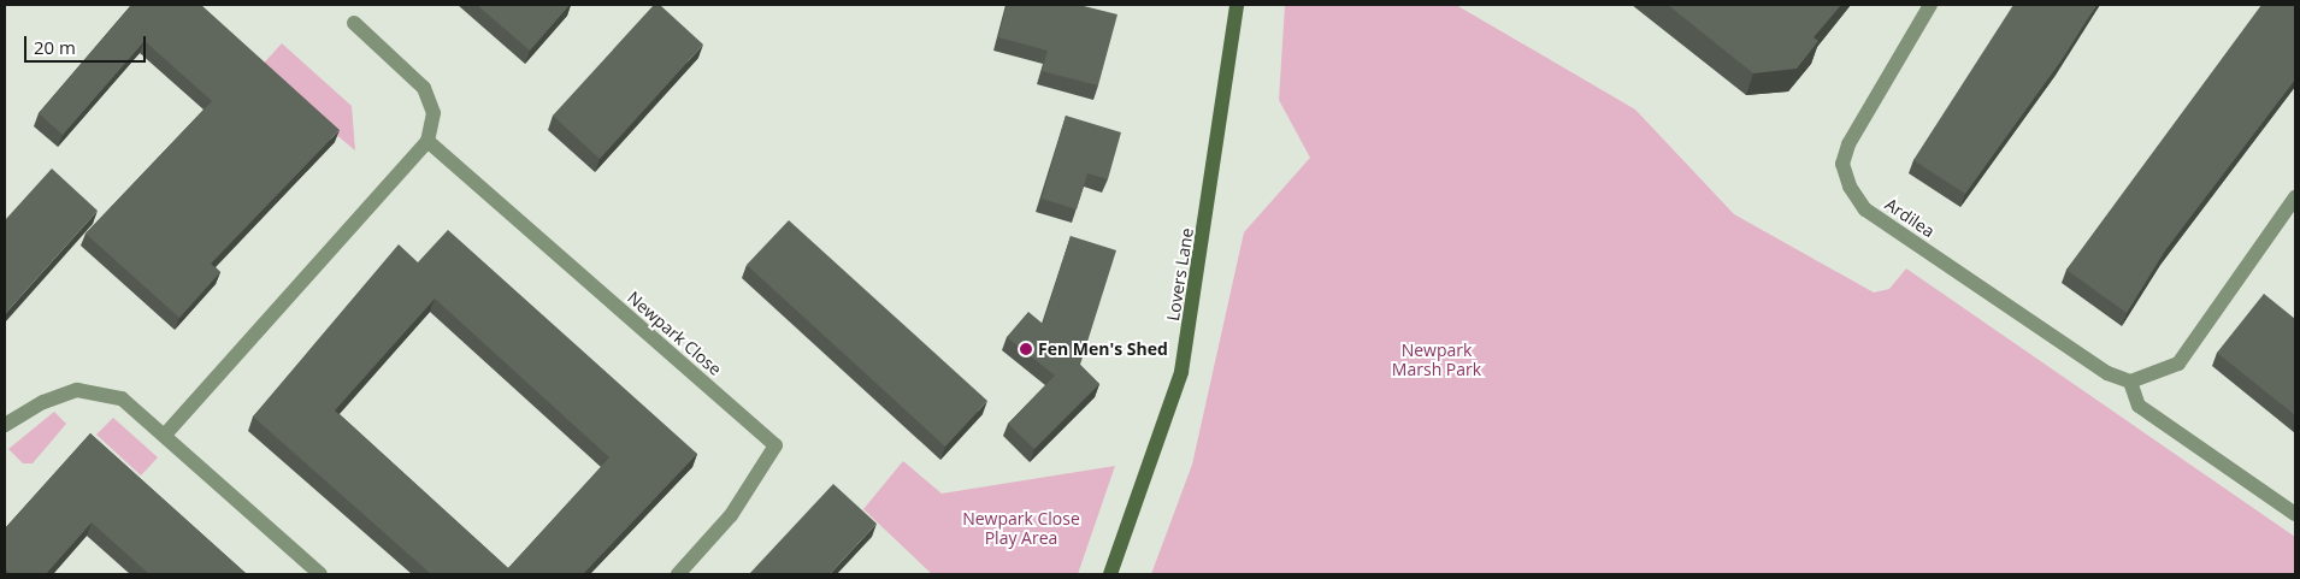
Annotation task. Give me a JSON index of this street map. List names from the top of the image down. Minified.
{"streets":{"street":["Ardilea","Lovers Lane","Newpark Close"]},"parks":["Newpark Marsh Park","Newpark Close Play Area"],"places":["Fen Men's Shed"],"scale_bar":"20 m"}
